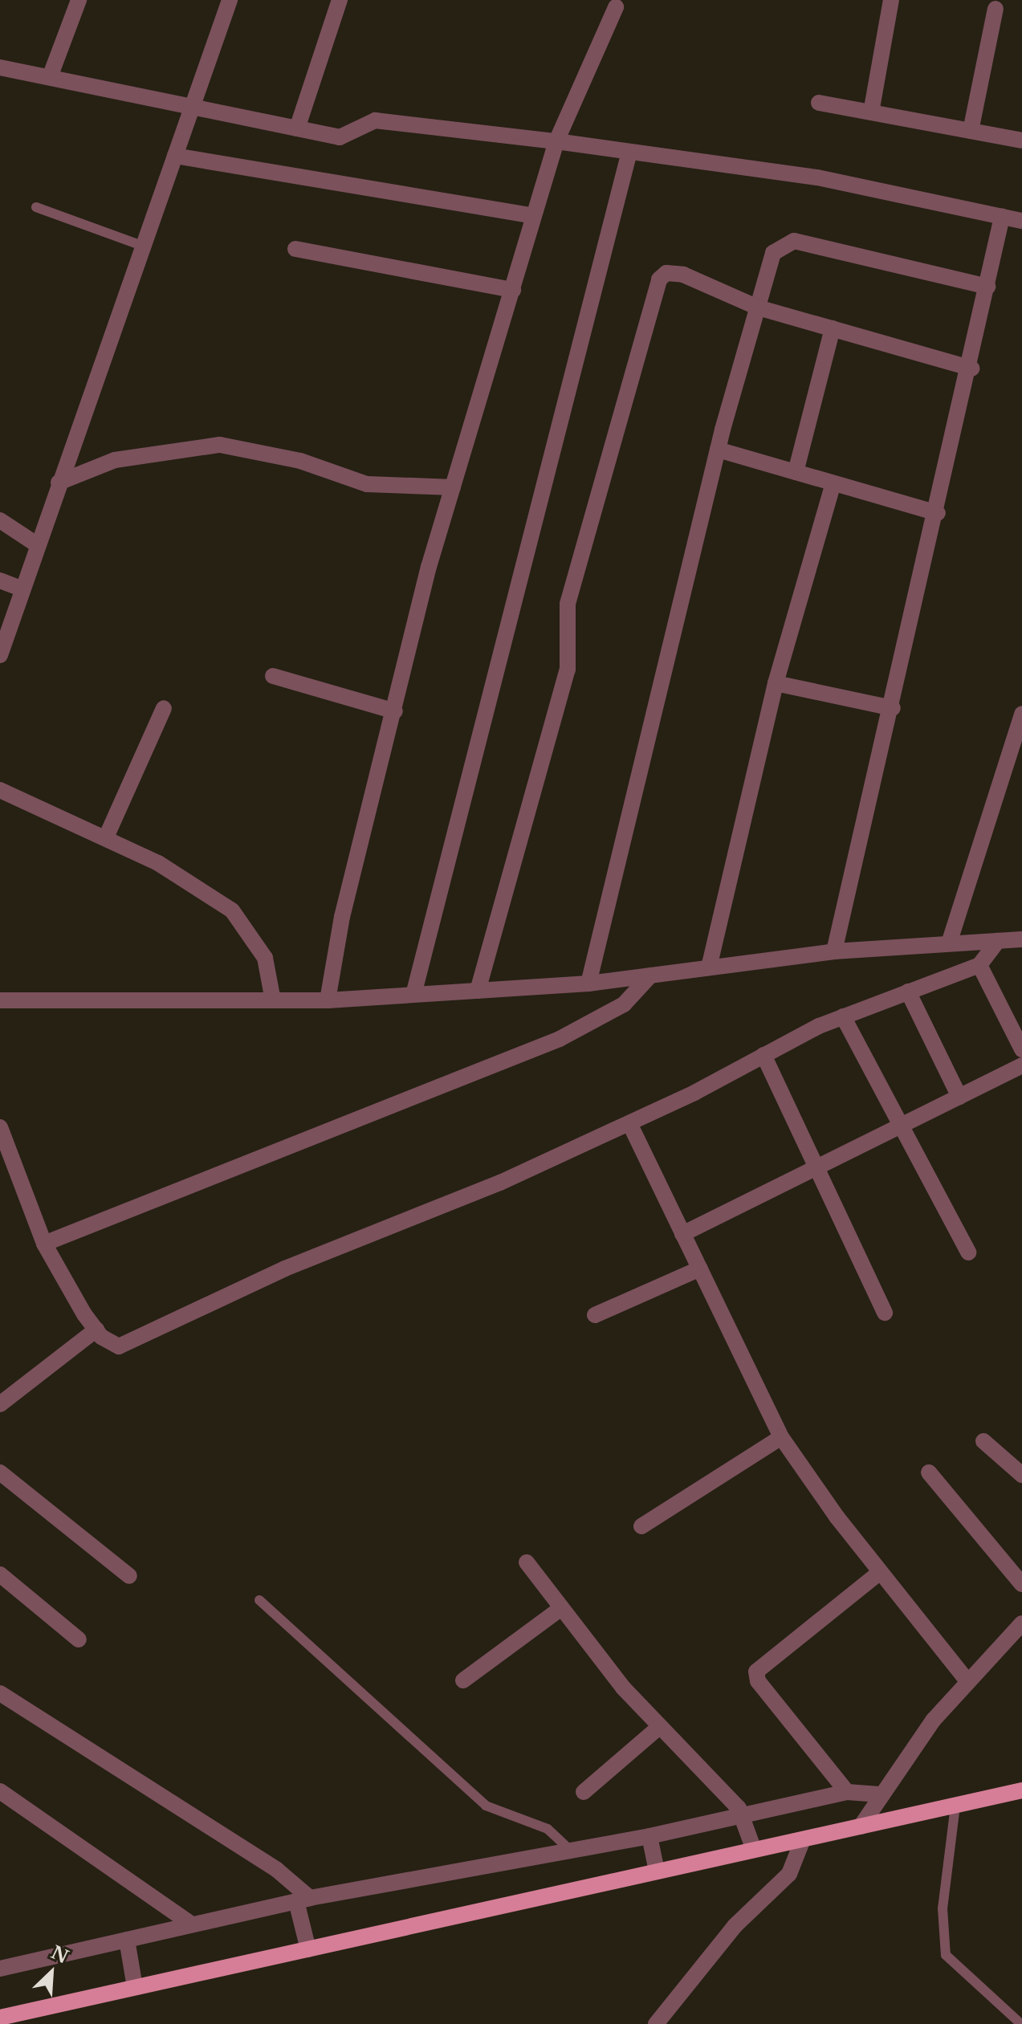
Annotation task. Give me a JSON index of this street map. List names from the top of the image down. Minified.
{"north":"top right"}
